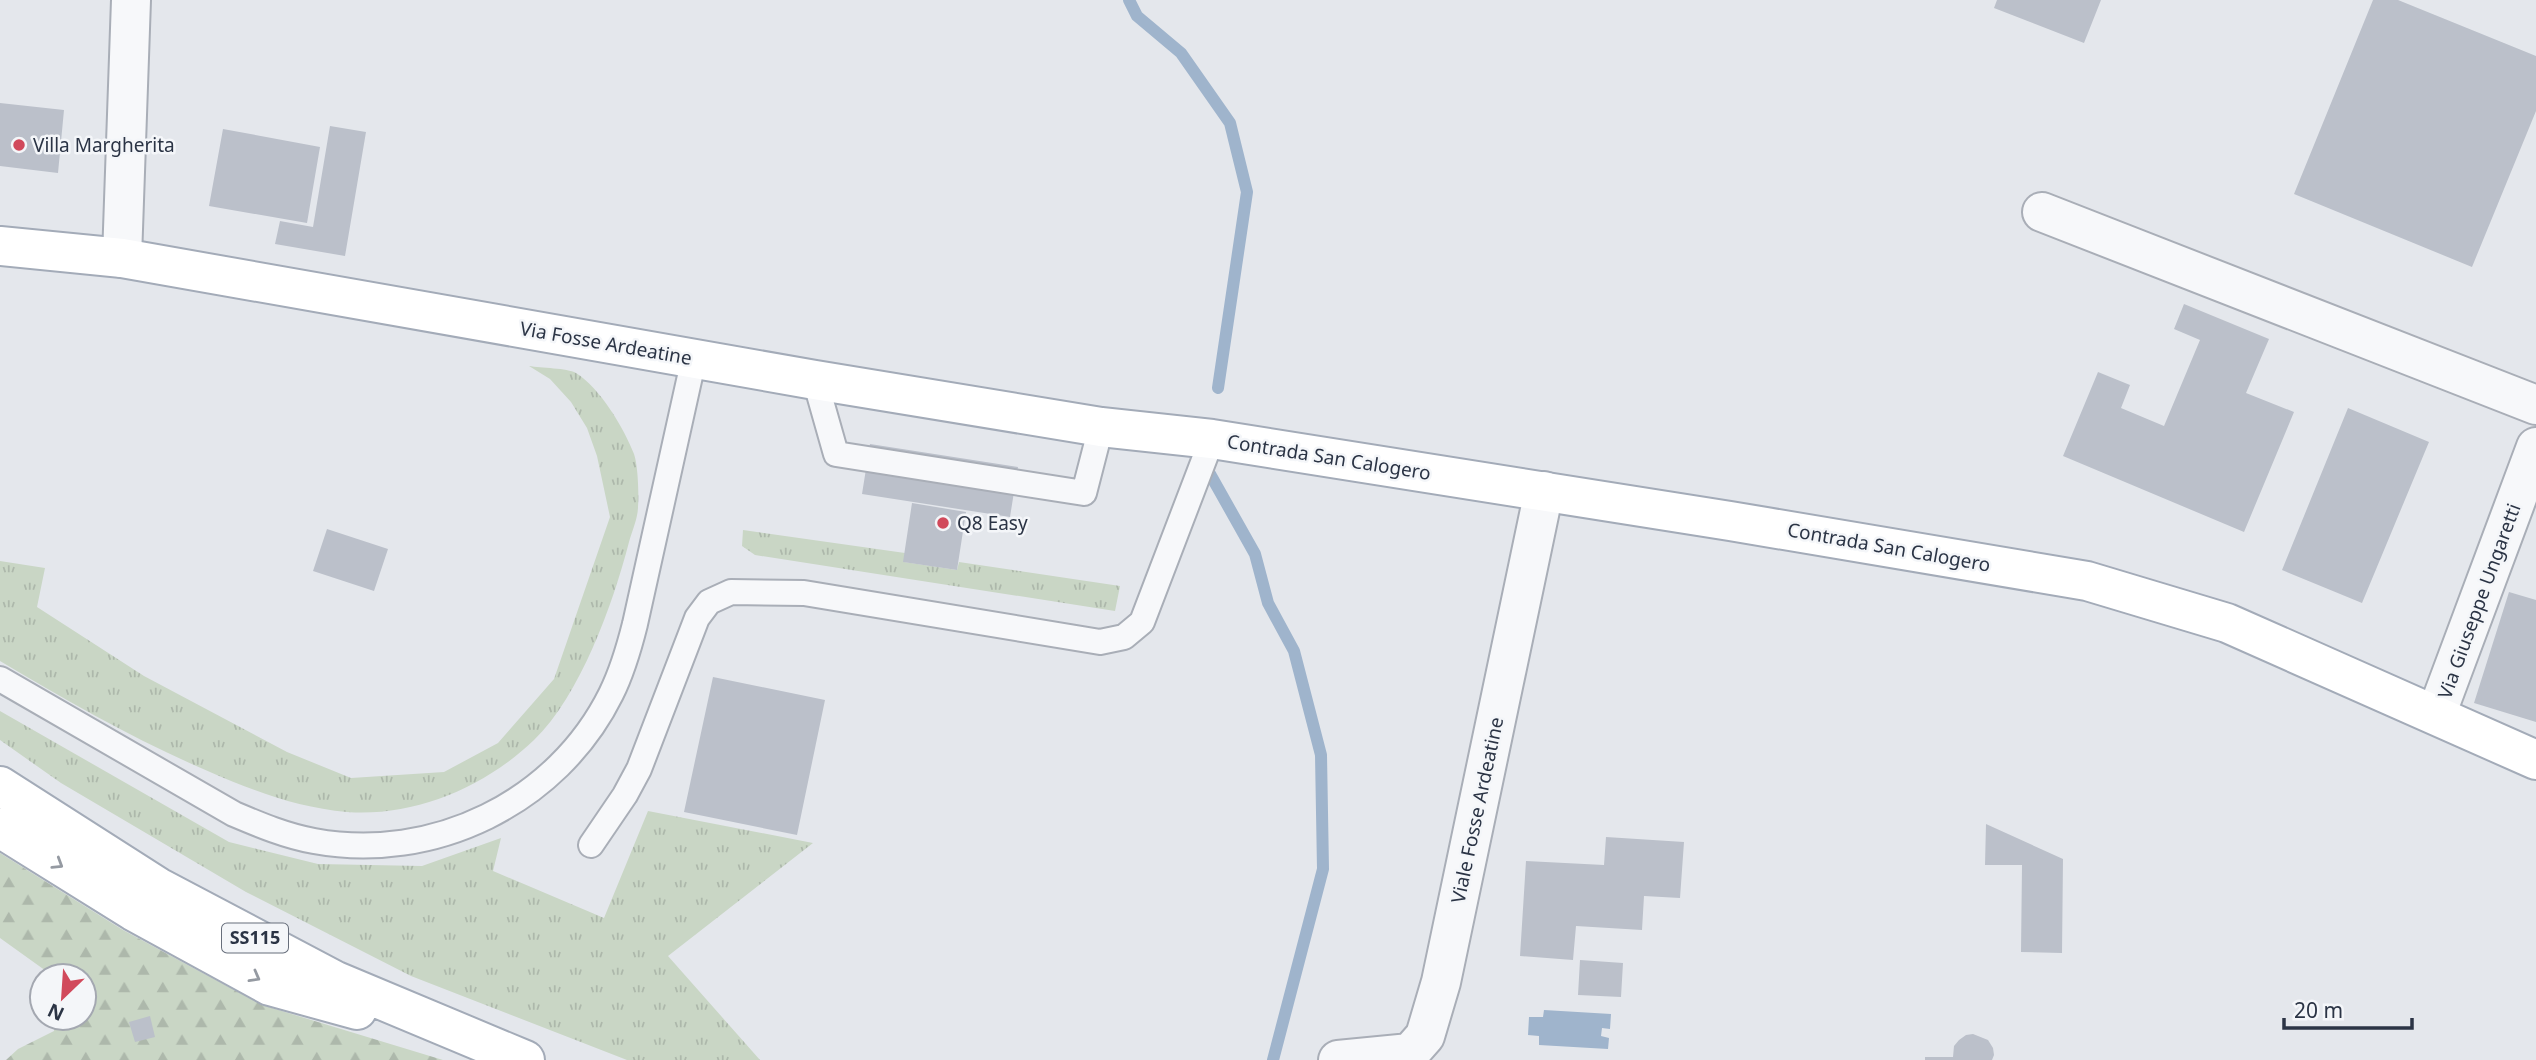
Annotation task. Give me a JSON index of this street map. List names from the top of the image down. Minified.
{"streets":{"main road":["Via Fosse Ardeatine","Contrada San Calogero","SS115"],"street":["Via Giuseppe Ungaretti","Viale Fosse Ardeatine"]},"crossings":[["Via Fosse Ardeatine","Contrada San Calogero"],["Contrada San Calogero","Via Giuseppe Ungaretti"],["Contrada San Calogero","Viale Fosse Ardeatine"]],"places":["Villa Margherita","Q8 Easy"],"scale_bar":"20 m","north":"bottom left"}
